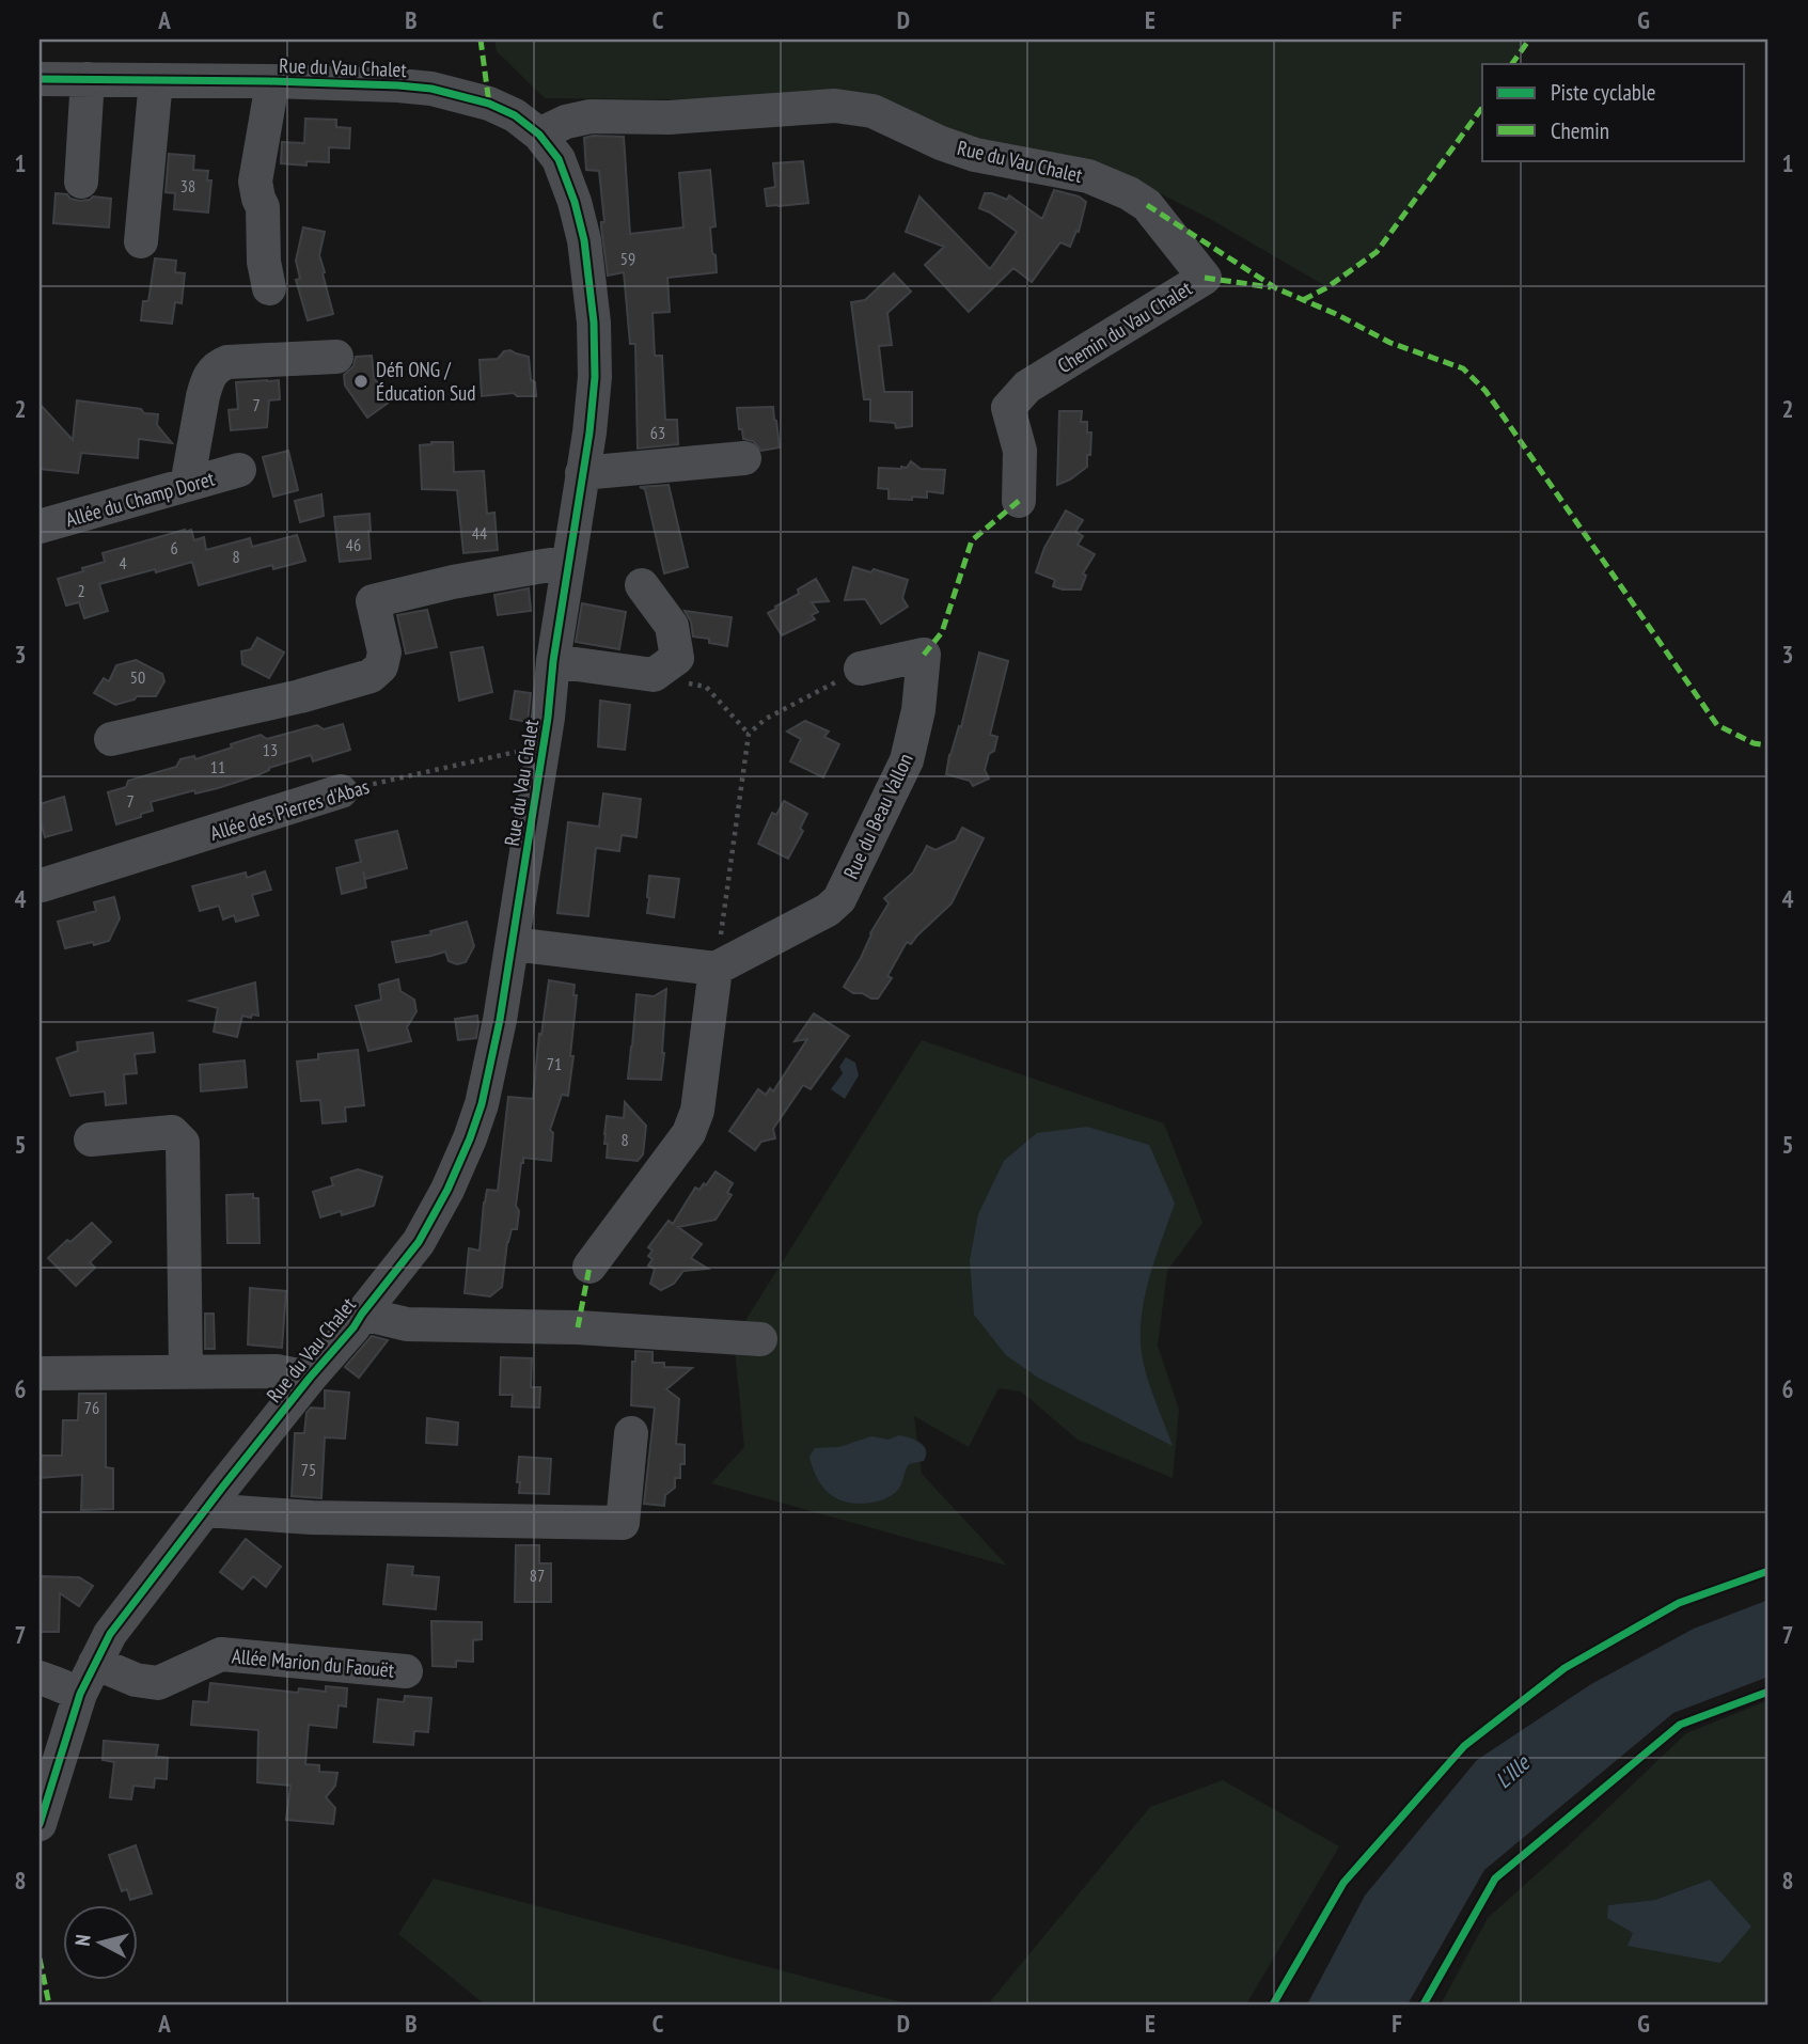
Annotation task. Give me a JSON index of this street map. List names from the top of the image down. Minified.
{"streets":{"street":["Rue du Vau Chalet","Chemin du Vau Chalet","Allée du Champ Doret","Allée des Pierres d'Abas","Rue du Beau Vallon","Allée Marion du Faouët"]},"crossings":[["Rue du Vau Chalet","Chemin du Vau Chalet"],["Rue du Vau Chalet","Allée des Pierres d'Abas"],["Rue du Vau Chalet","Allée Marion du Faouët"]],"water":["L'Ille"],"places":["Défi ONG / Éducation Sud"],"house_numbers":["38","59","7","63","44","46","6","8","4","2","50","13","11","7","71","8","76","75","87"],"legend":["Piste cyclable","Chemin"],"north":"left","grid":{"columns":["A","B","C","D","E","F","G"],"rows":["1","2","3","4","5","6","7","8"]}}
